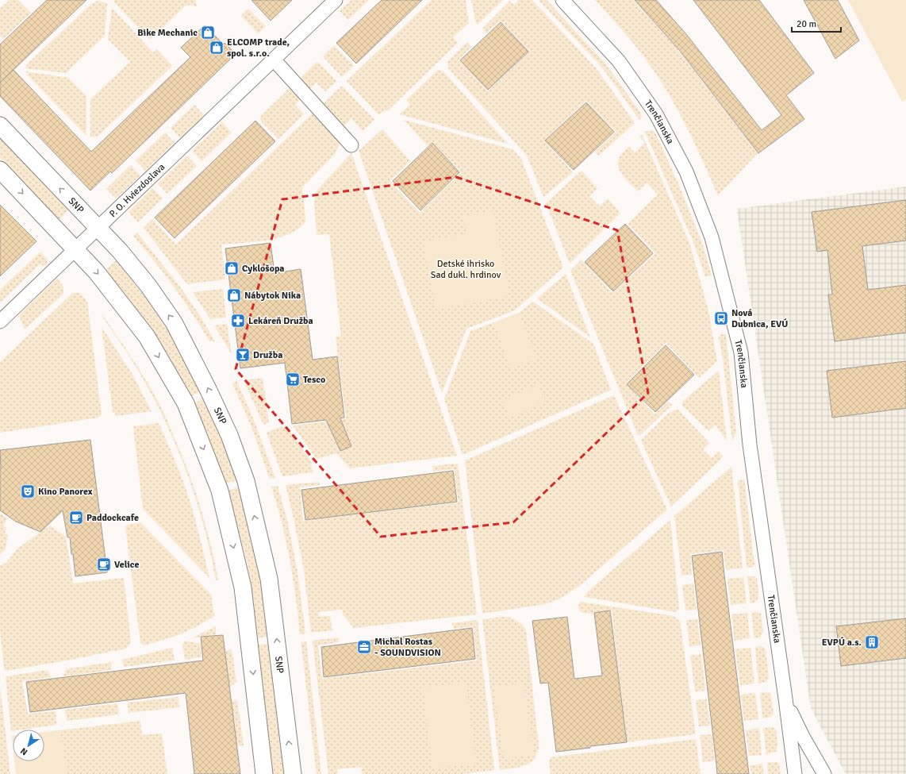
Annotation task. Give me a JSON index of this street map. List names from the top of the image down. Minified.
{"streets":{"street":["Trenčianska","P. O. Hviezdoslava","SNP"]},"crossings":[["P. O. Hviezdoslava","SNP"]],"parks":["Detské ihrisko Sad dukl. hrdinov"],"places":{"shop":["Bike Mechanic","ELCOMP trade, spol. s.r.o.","Cyklošopa","Nábytok Nika"],"bus stop":["Nová Dubnica, EVÚ"],"pharmacy":["Lekáreň Družba"],"bar":["Družba"],"supermarket":["Tesco"],"theatre":["Kino Panorex"],"cafe":["Paddockcafe","Velice"],"building":["EVPÚ a.s."],"office":["Michal Rostas - SOUNDVISION"]},"scale_bar":"20 m","north":"bottom left"}
